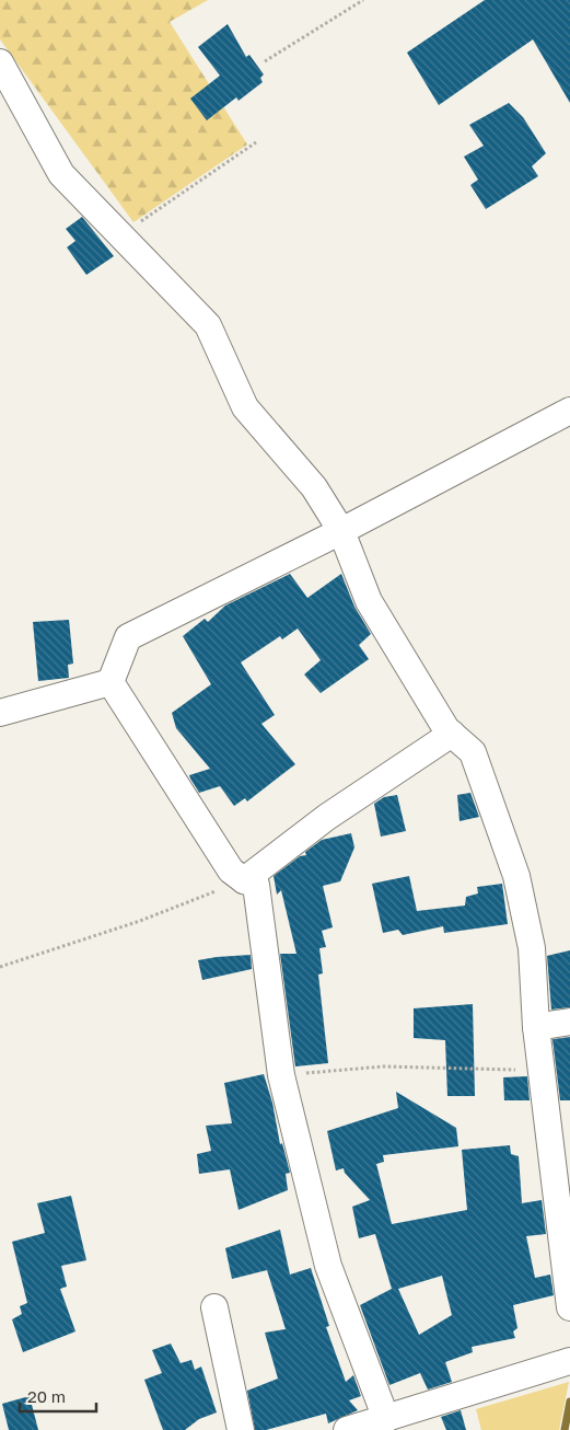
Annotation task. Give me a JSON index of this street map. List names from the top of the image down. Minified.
{"scale_bar":"20 m"}
